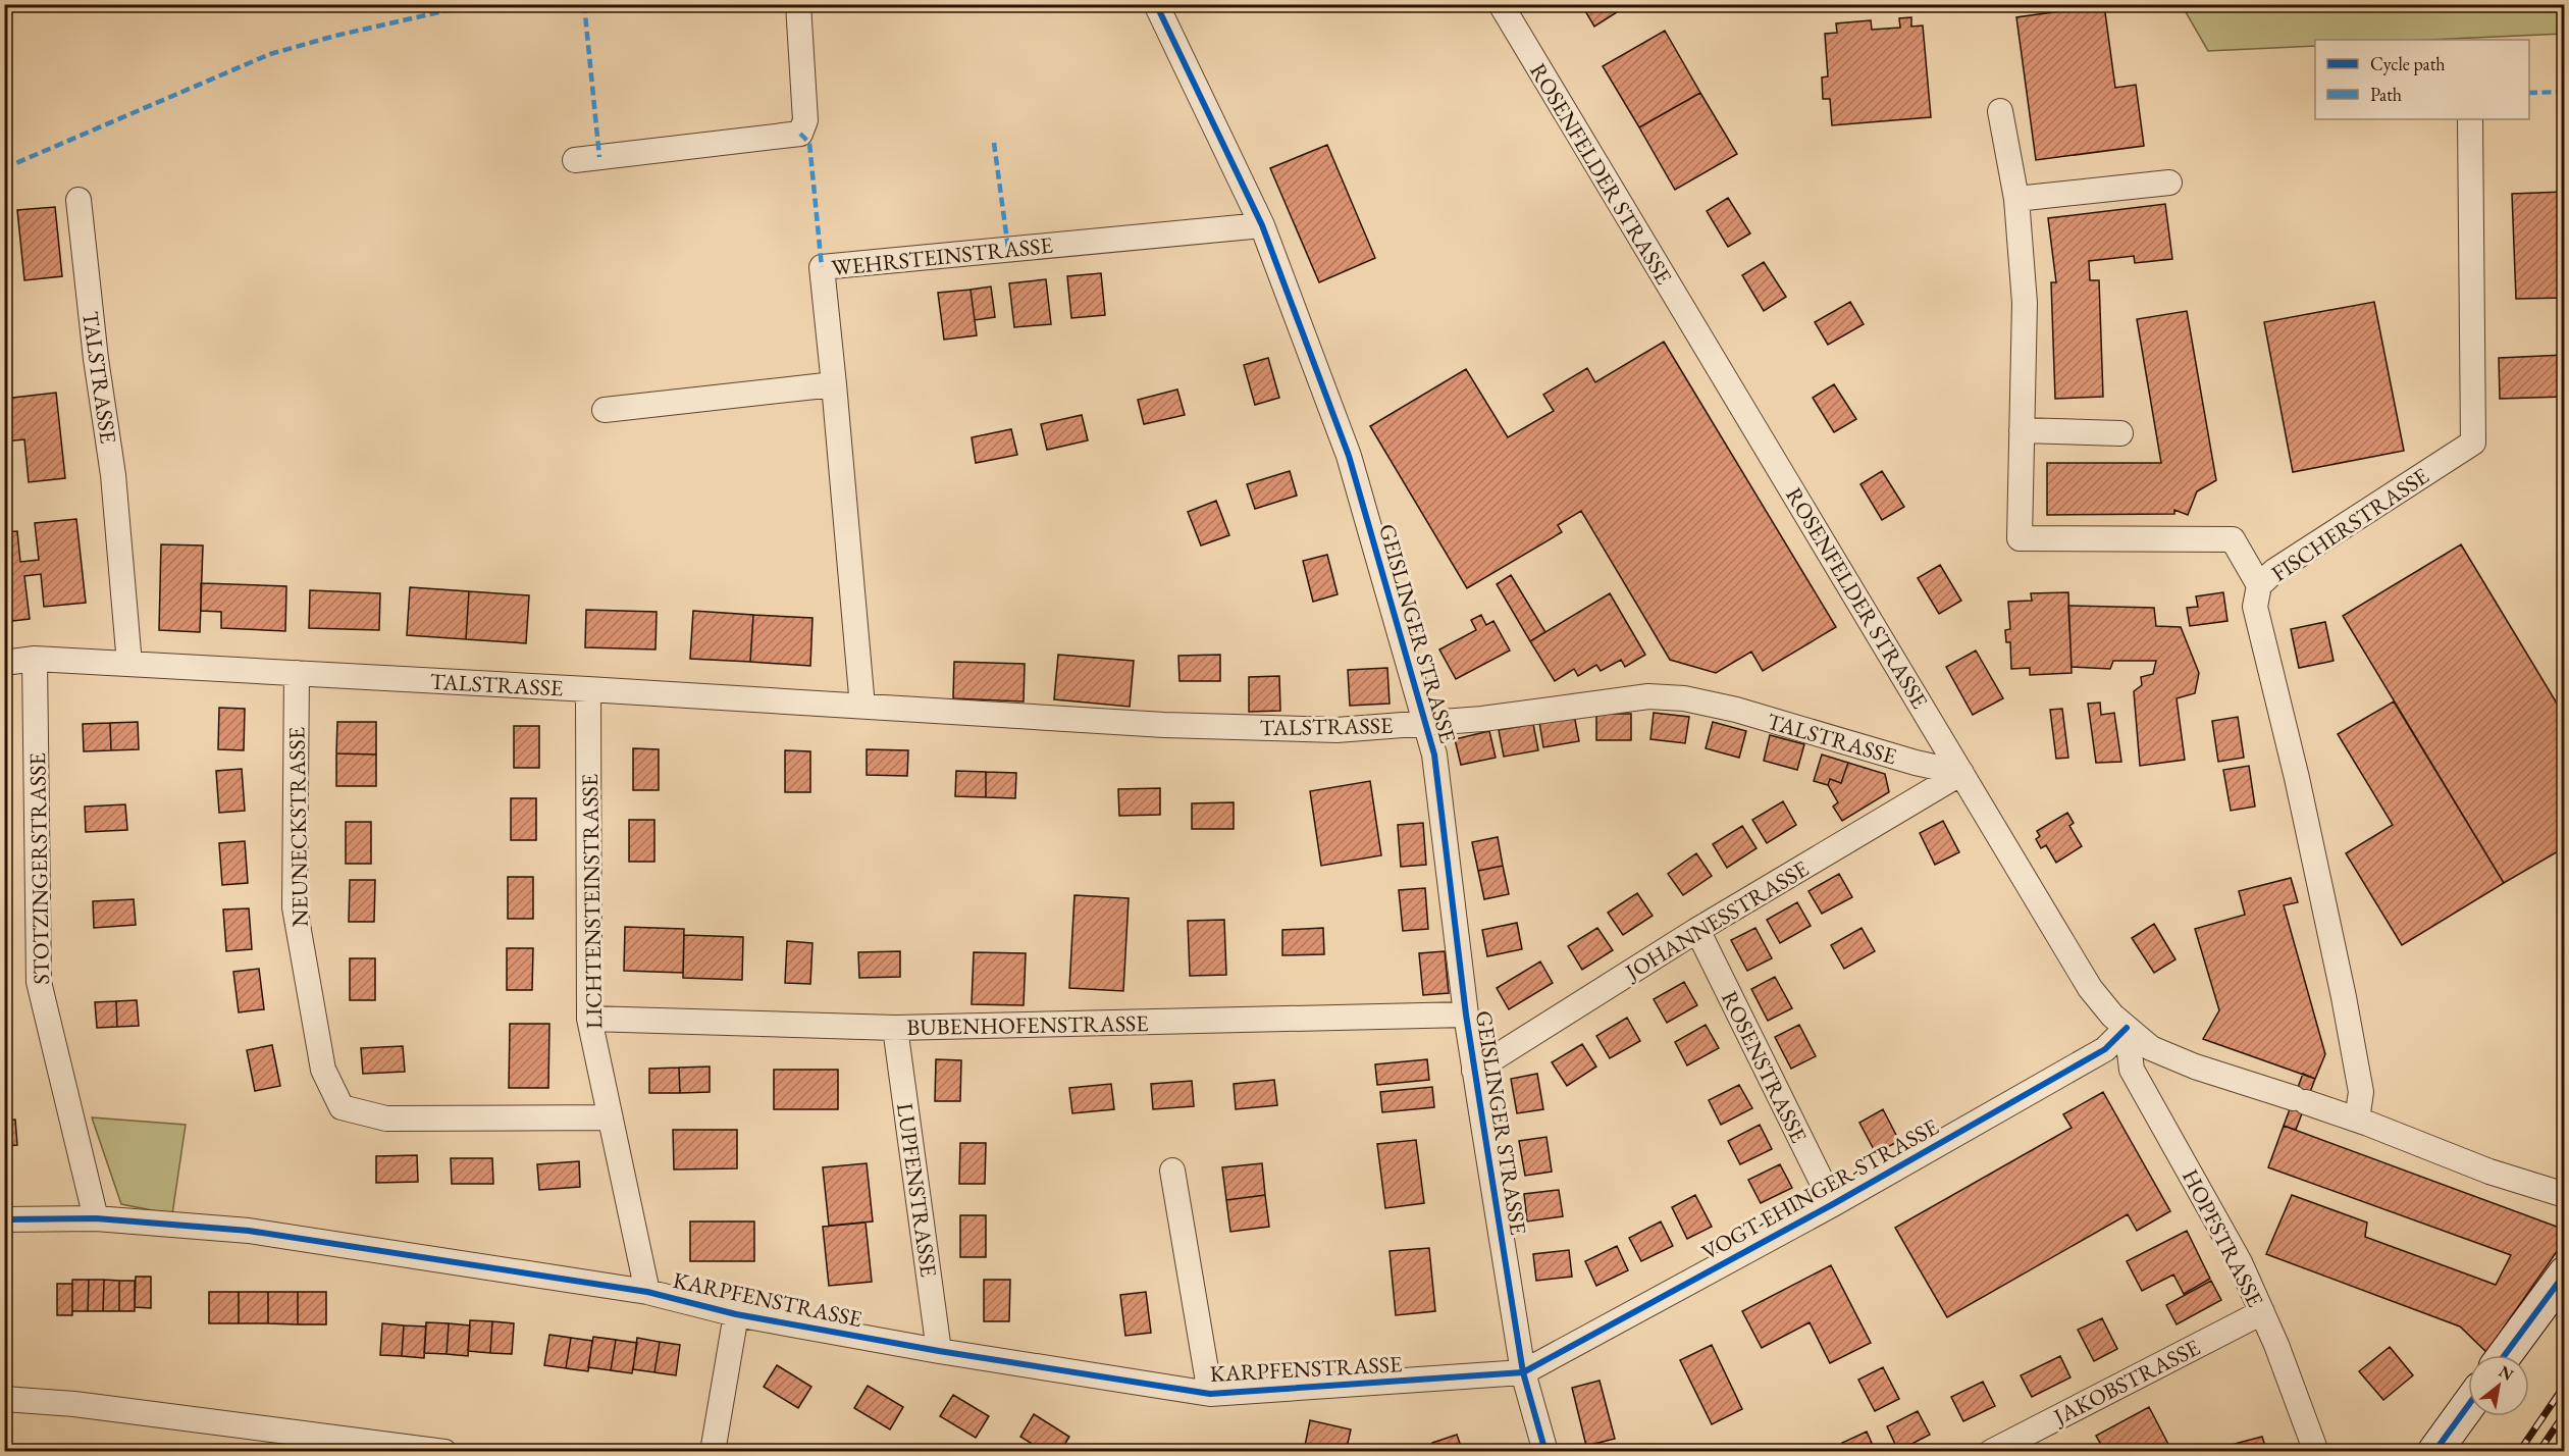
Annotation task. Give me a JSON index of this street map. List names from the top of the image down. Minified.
{"streets":{"street":["ROSENFELDER STRASSE","WEHRSTEINSTRASSE","TALSTRASSE","FISCHERSTRASSE","GEISLINGER STRASSE","NEUNECKSTRASSE","STOTZINGERSTRASSE","LICHTENSTEINSTRASSE","JOHANNESSTRASSE","BUBENHOFENSTRASSE","ROSENSTRASSE","VOGT-EHINGER-STRASSE","LUPFENSTRASSE","HOPFSTRASSE","KARPFENSTRASSE","JAKOBSTRASSE"]},"crossings":[["ROSENFELDER STRASSE","TALSTRASSE"],["ROSENFELDER STRASSE","FISCHERSTRASSE"],["ROSENFELDER STRASSE","JOHANNESSTRASSE"],["ROSENFELDER STRASSE","VOGT-EHINGER-STRASSE"],["ROSENFELDER STRASSE","HOPFSTRASSE"],["WEHRSTEINSTRASSE","GEISLINGER STRASSE"],["TALSTRASSE","GEISLINGER STRASSE"],["TALSTRASSE","NEUNECKSTRASSE"],["TALSTRASSE","STOTZINGERSTRASSE"],["TALSTRASSE","LICHTENSTEINSTRASSE"],["TALSTRASSE","JOHANNESSTRASSE"],["GEISLINGER STRASSE","JOHANNESSTRASSE"],["GEISLINGER STRASSE","BUBENHOFENSTRASSE"],["GEISLINGER STRASSE","VOGT-EHINGER-STRASSE"],["GEISLINGER STRASSE","KARPFENSTRASSE"],["NEUNECKSTRASSE","LICHTENSTEINSTRASSE"],["STOTZINGERSTRASSE","KARPFENSTRASSE"],["LICHTENSTEINSTRASSE","BUBENHOFENSTRASSE"],["LICHTENSTEINSTRASSE","KARPFENSTRASSE"],["JOHANNESSTRASSE","ROSENSTRASSE"],["BUBENHOFENSTRASSE","LUPFENSTRASSE"],["ROSENSTRASSE","VOGT-EHINGER-STRASSE"],["VOGT-EHINGER-STRASSE","HOPFSTRASSE"],["VOGT-EHINGER-STRASSE","KARPFENSTRASSE"],["LUPFENSTRASSE","KARPFENSTRASSE"],["HOPFSTRASSE","JAKOBSTRASSE"]],"legend":["Cycle path","Path"],"north":"top right"}
